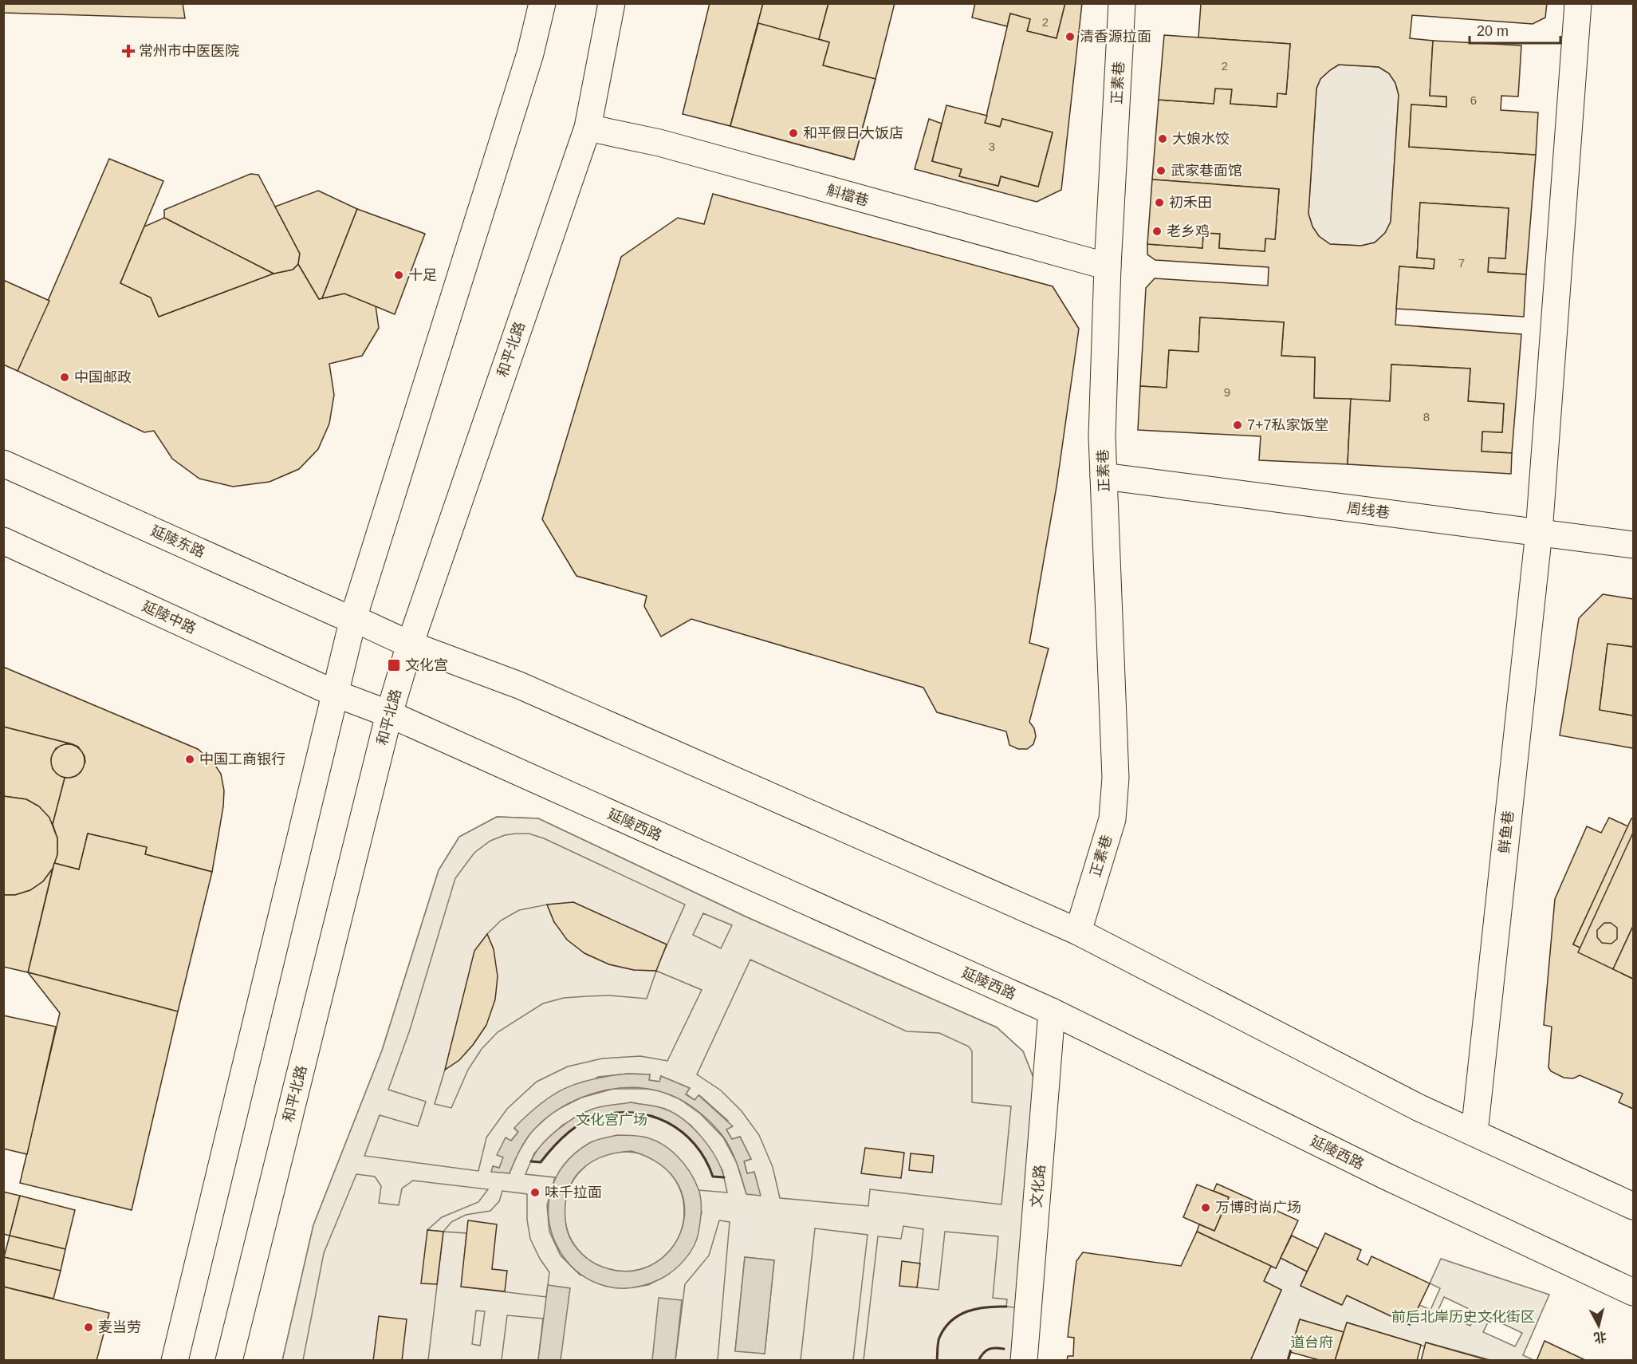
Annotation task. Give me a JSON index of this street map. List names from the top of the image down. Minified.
{"streets":{"main road":["正素巷","斛檔巷","和平北路","周线巷","延陵东路","延陵中路","延陵西路","鲜鱼巷","文化路"]},"crossings":[["正素巷","斛檔巷"],["正素巷","周线巷"],["斛檔巷","和平北路"],["和平北路","延陵西路"],["周线巷","鲜鱼巷"],["延陵中路","延陵西路"],["延陵西路","文化路"]],"parks":["文化宫广场","前后北岸历史文化街区","道台府"],"places":{"other":["清香源拉面","和平假日大饭店","大娘水饺","武家巷面馆","初禾田","老乡鸡","十足","中国邮政","7+7私家饭堂","中国工商银行","味千拉面","万博时尚广场","麦当劳"],"health":["常州市中医医院"],"transit":["文化宫"]},"house_numbers":["2","2","6","3","7","9","8"],"scale_bar":"20 m","north":"bottom"}
